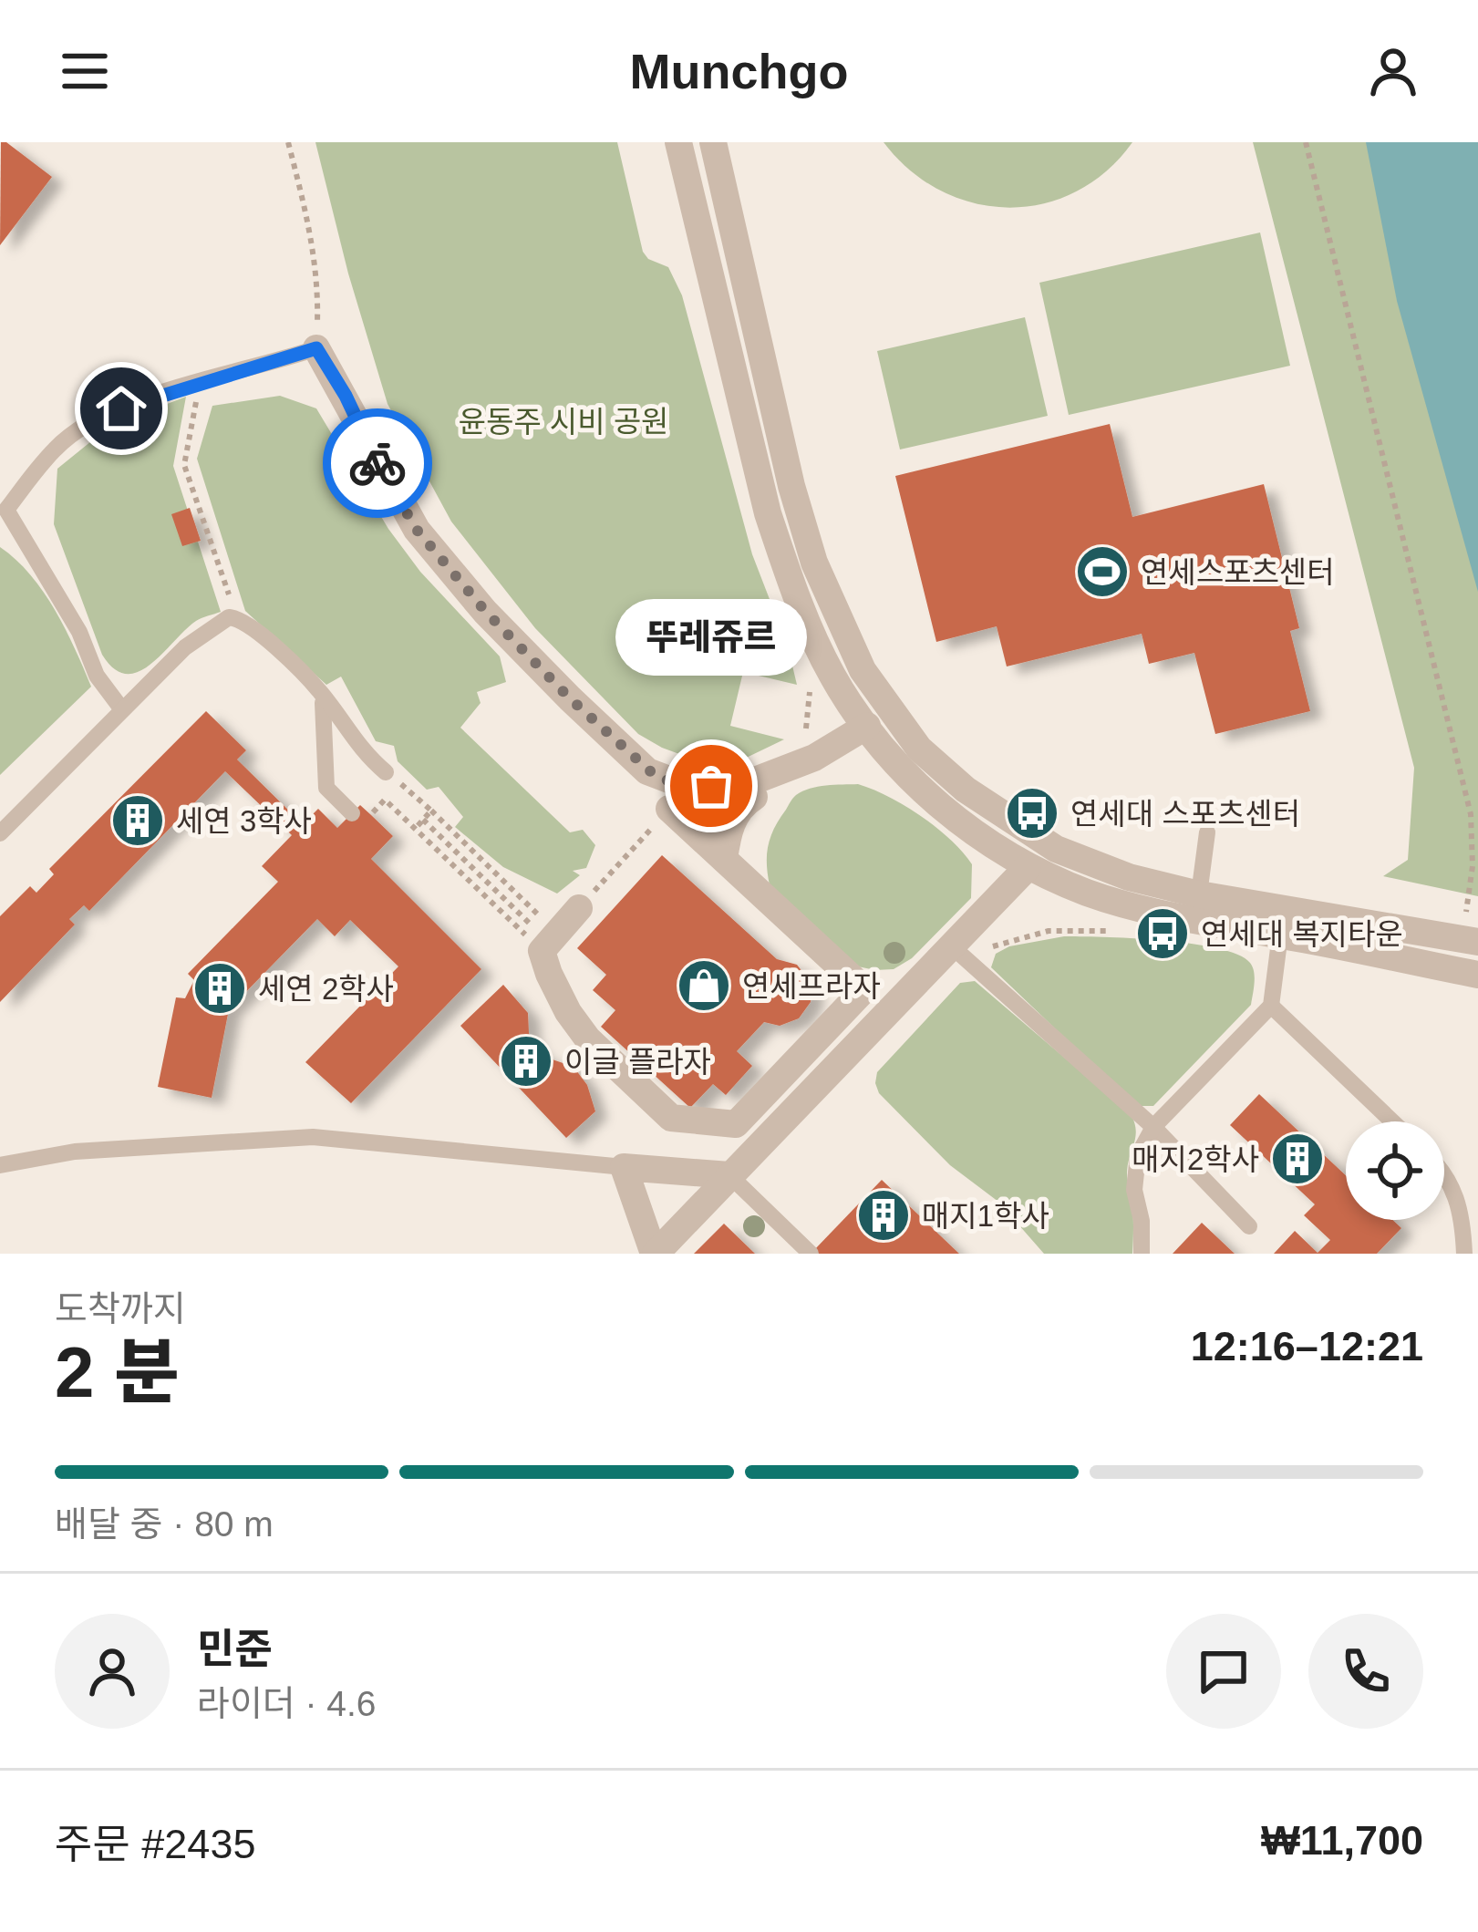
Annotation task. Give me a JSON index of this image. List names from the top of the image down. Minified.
{"parks":["윤동주 시비 공원"],"places":{"sports":["연세스포츠센터"],"other":["뚜레쥬르"],"bus stop":["연세대 스포츠센터","연세대 복지타운"],"building":["세연 3학사","세연 2학사","이글 플라자","매지2학사","매지1학사"],"shop":["연세프라자"]},"page":{"header":"Munchgo","bubble":"뚜레쥬르","heading":["2 분","도착까지","12:16–12:21"],"panel":["민준","라이더 · 4.6","주문 #2435","₩11,700"],"bar":"배달 중 · 80 m"}}
